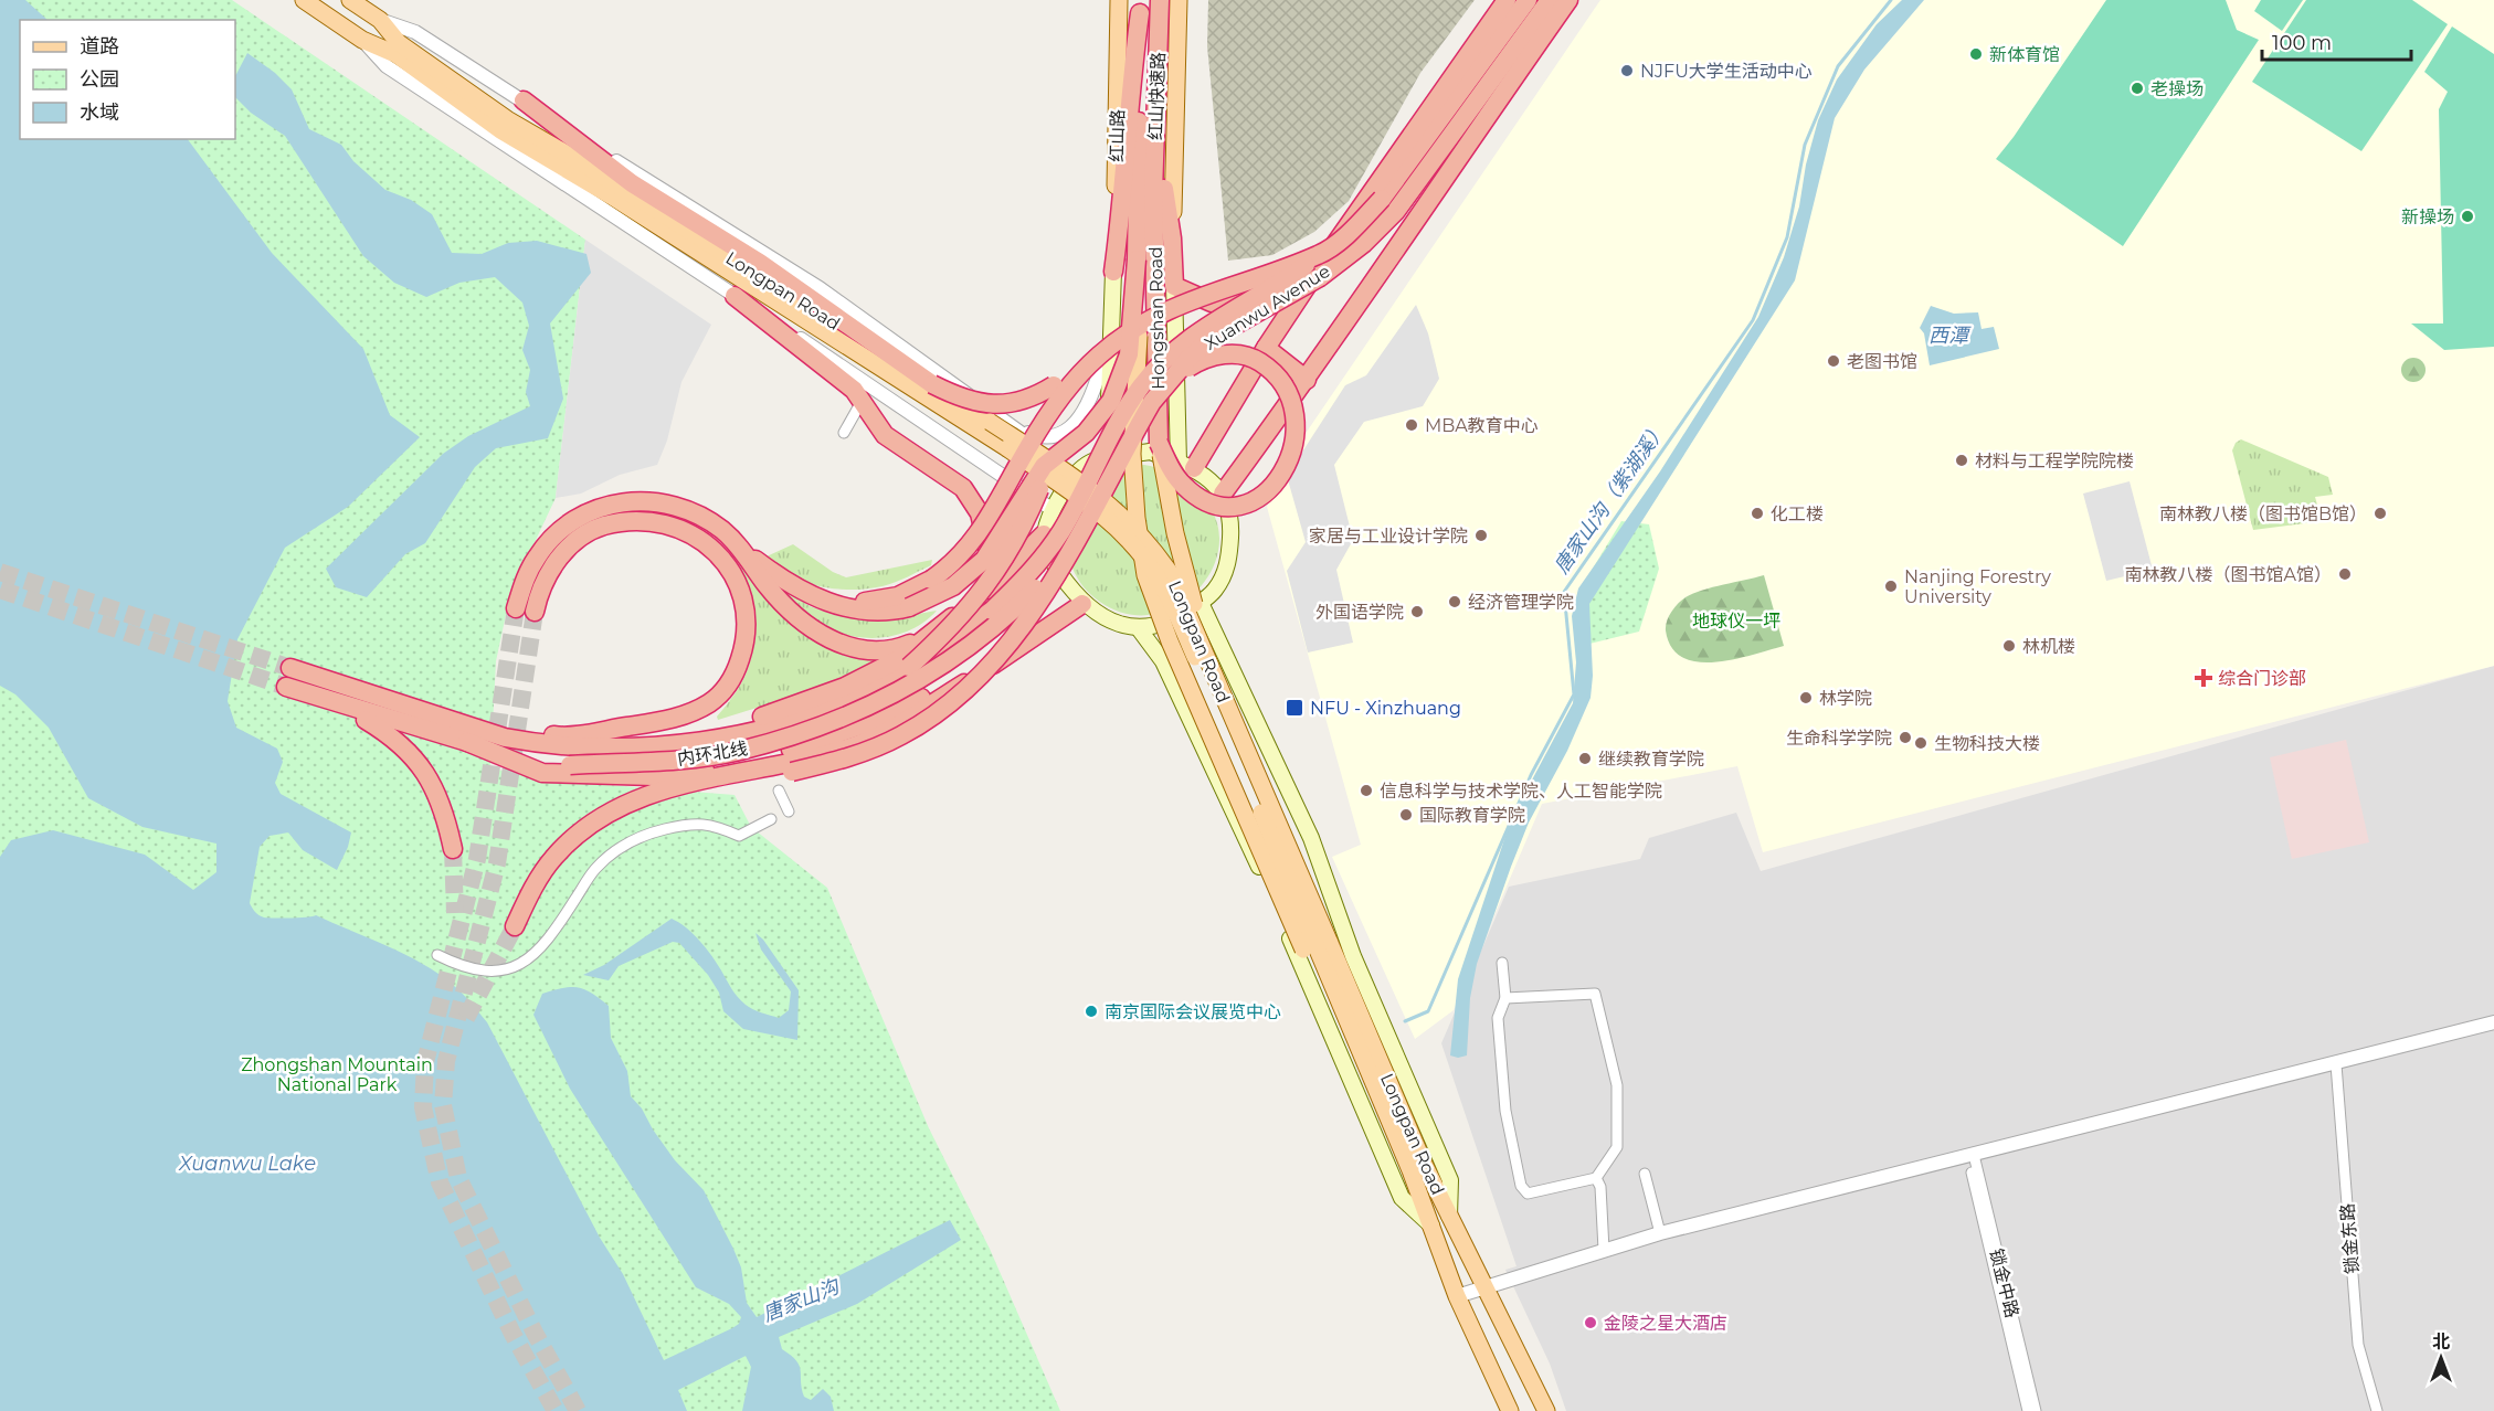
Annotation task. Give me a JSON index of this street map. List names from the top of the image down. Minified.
{"streets":{"highway":["红山快速路","Xuanwu Avenue","Hongshan Road","内环北线"],"main road":["红山路","Longpan Road"],"street":["锁金东路","锁金中路"]},"crossings":[["红山快速路","Hongshan Road"],["Xuanwu Avenue","内环北线"]],"water":["西潭","唐家山沟（紫湖溪）","Xuanwu Lake","唐家山沟"],"parks":["地球仪一坪","Zhongshan Mountain National Park"],"places":{"other":["新体育馆","NJFU大学生活动中心","老操场","新操场","老图书馆","MBA教育中心","材料与工程学院院楼","化工楼","南林教八楼（图书馆B馆）","家居与工业设计学院","南林教八楼（图书馆A馆）","Nanjing Forestry University","经济管理学院","外国语学院","林机楼","林学院","生命科学学院","生物科技大楼","继续教育学院","信息科学与技术学院、人工智能学院","国际教育学院","南京国际会议展览中心","金陵之星大酒店"],"health":["综合门诊部"],"transit":["NFU - Xinzhuang"]},"legend":["道路","公园","水域"],"scale_bar":"100 m","north":"top"}
